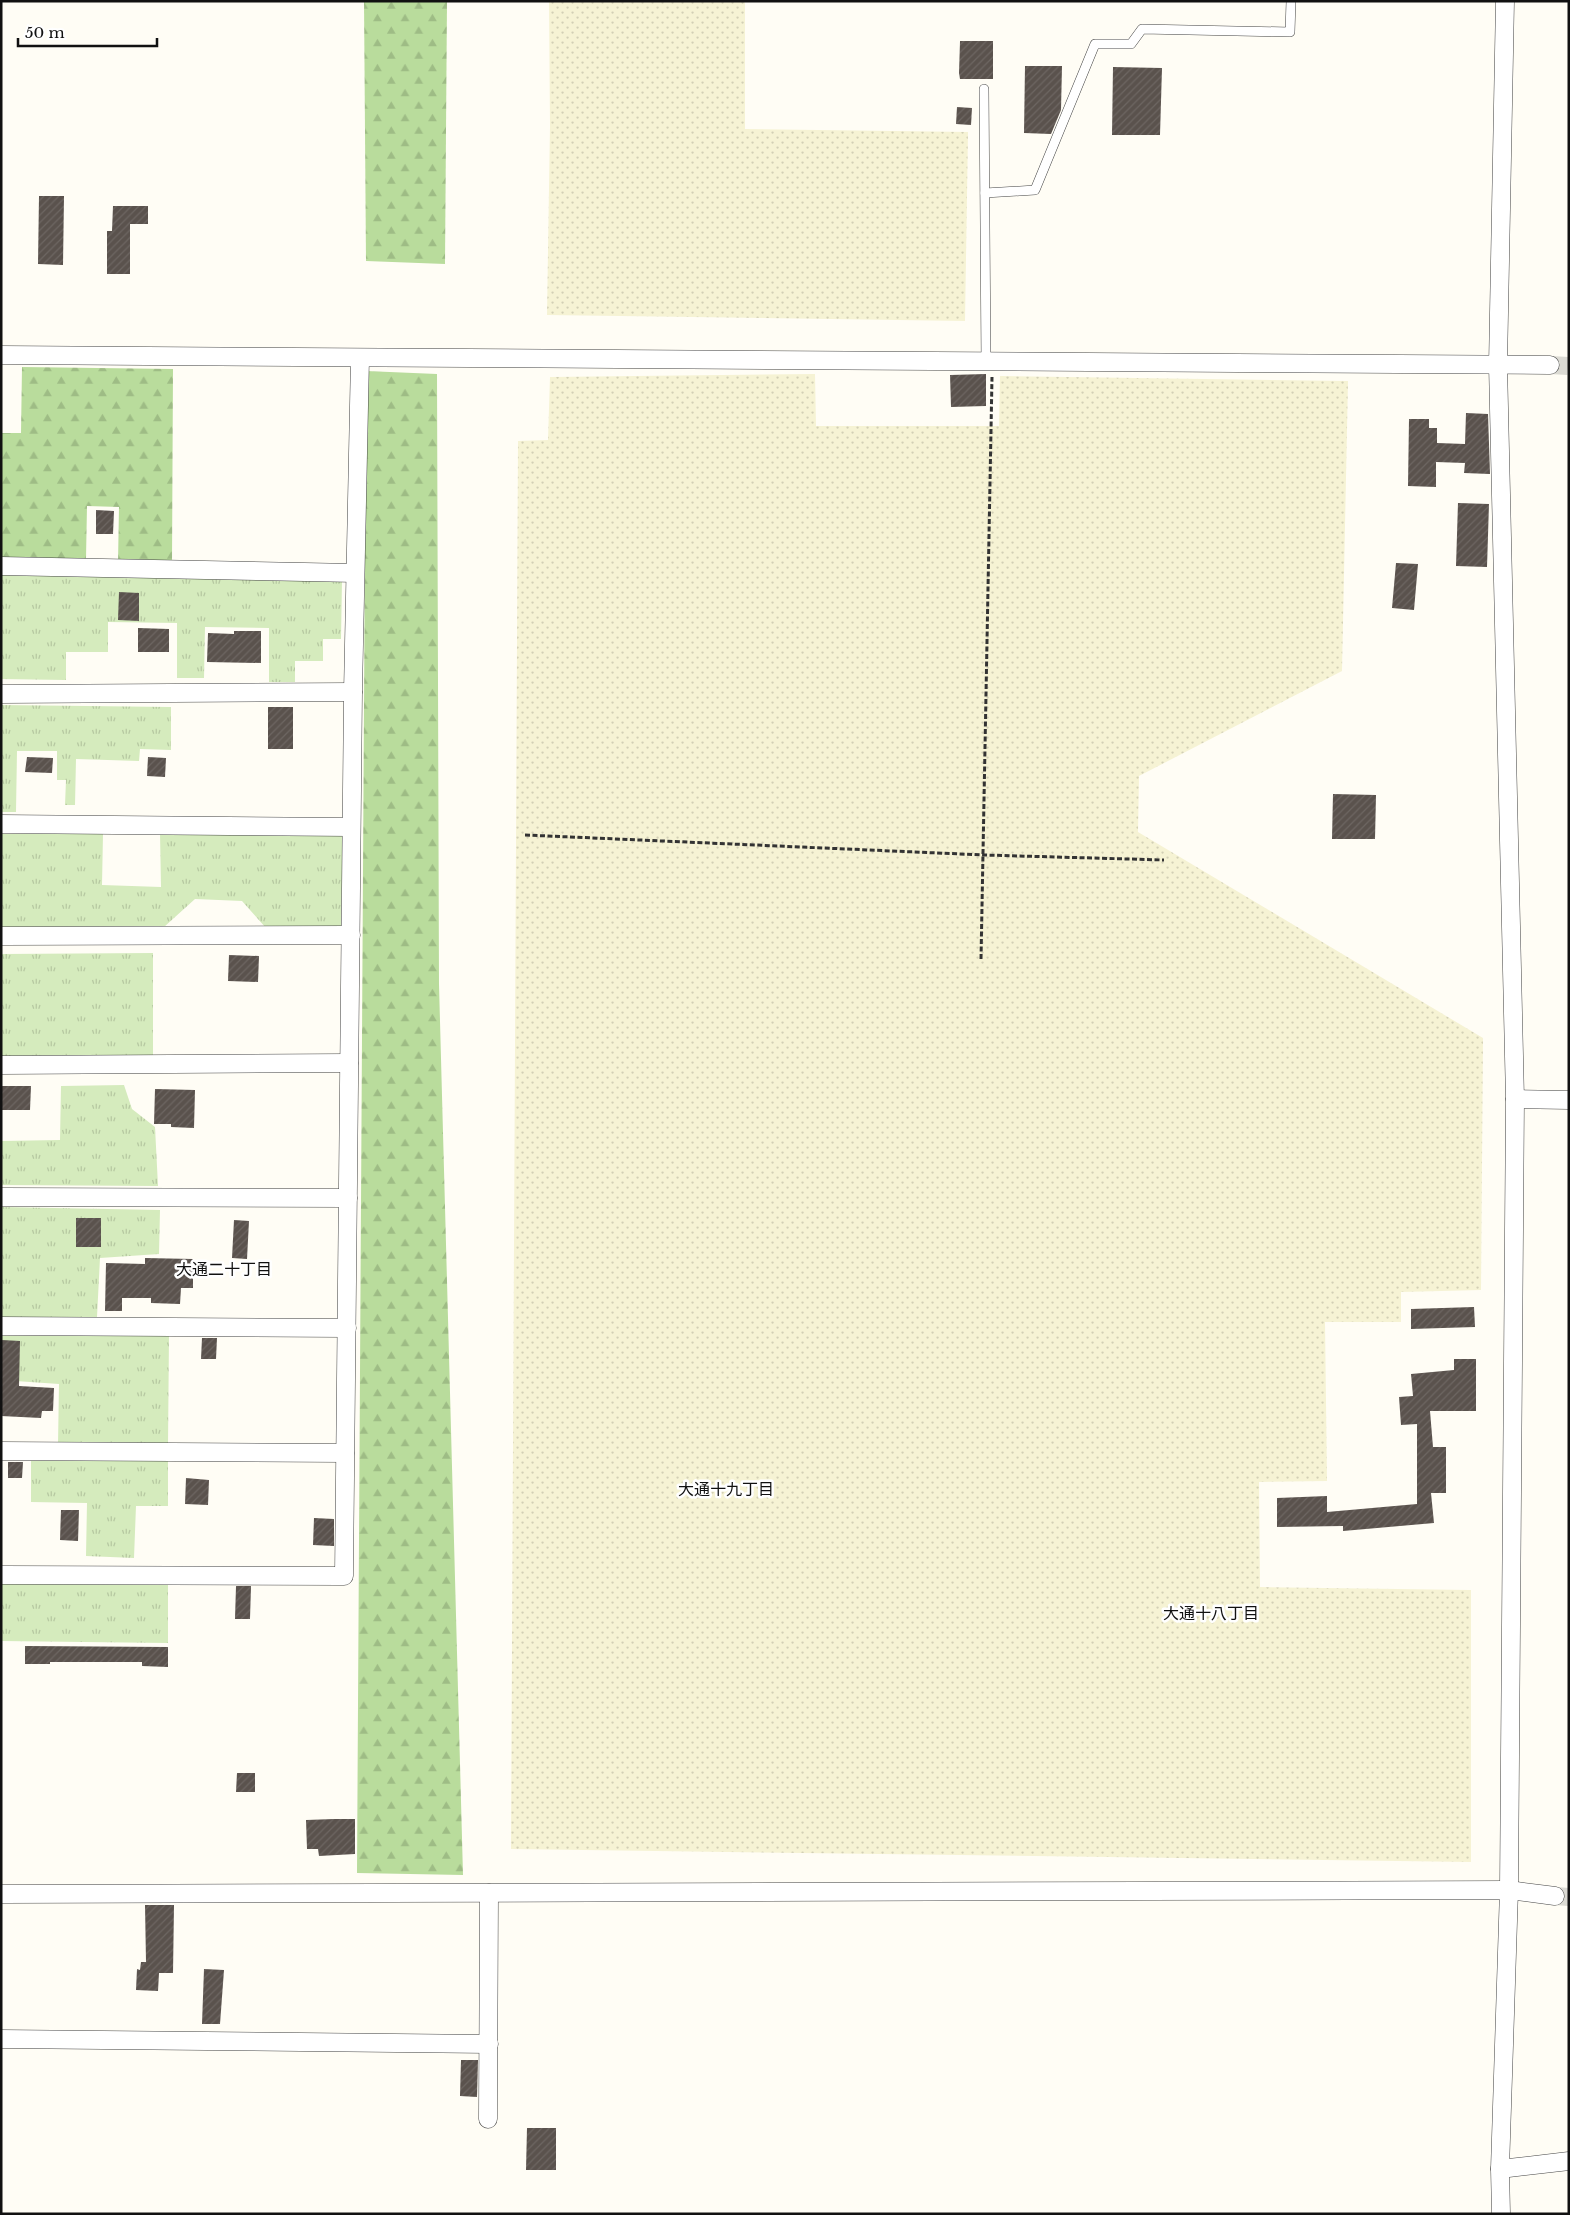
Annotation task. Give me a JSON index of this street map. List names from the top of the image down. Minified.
{"districts":["大通二十丁目","大通十九丁目","大通十八丁目"],"scale_bar":"50 m"}
